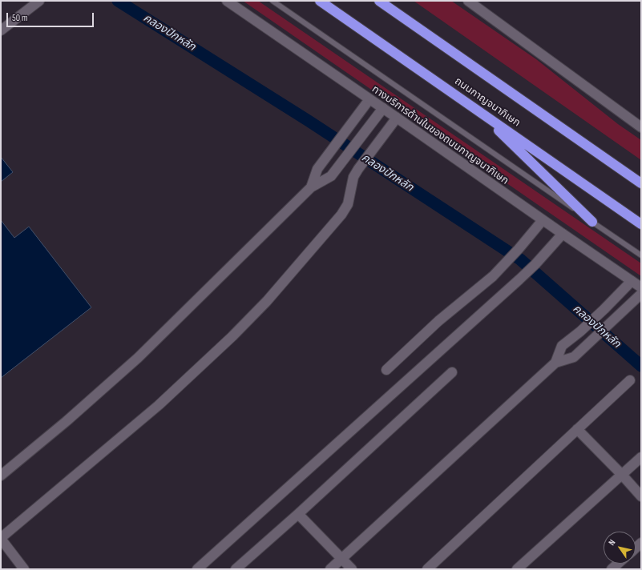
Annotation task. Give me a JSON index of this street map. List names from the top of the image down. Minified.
{"streets":{"highway":["ถนนกาญจนาภิเษก"],"street":["ทางบริการด้านในของถนนกาญจนาภิเษก"]},"water":["คลองปักหลัก"],"scale_bar":"50 m","north":"top left"}
